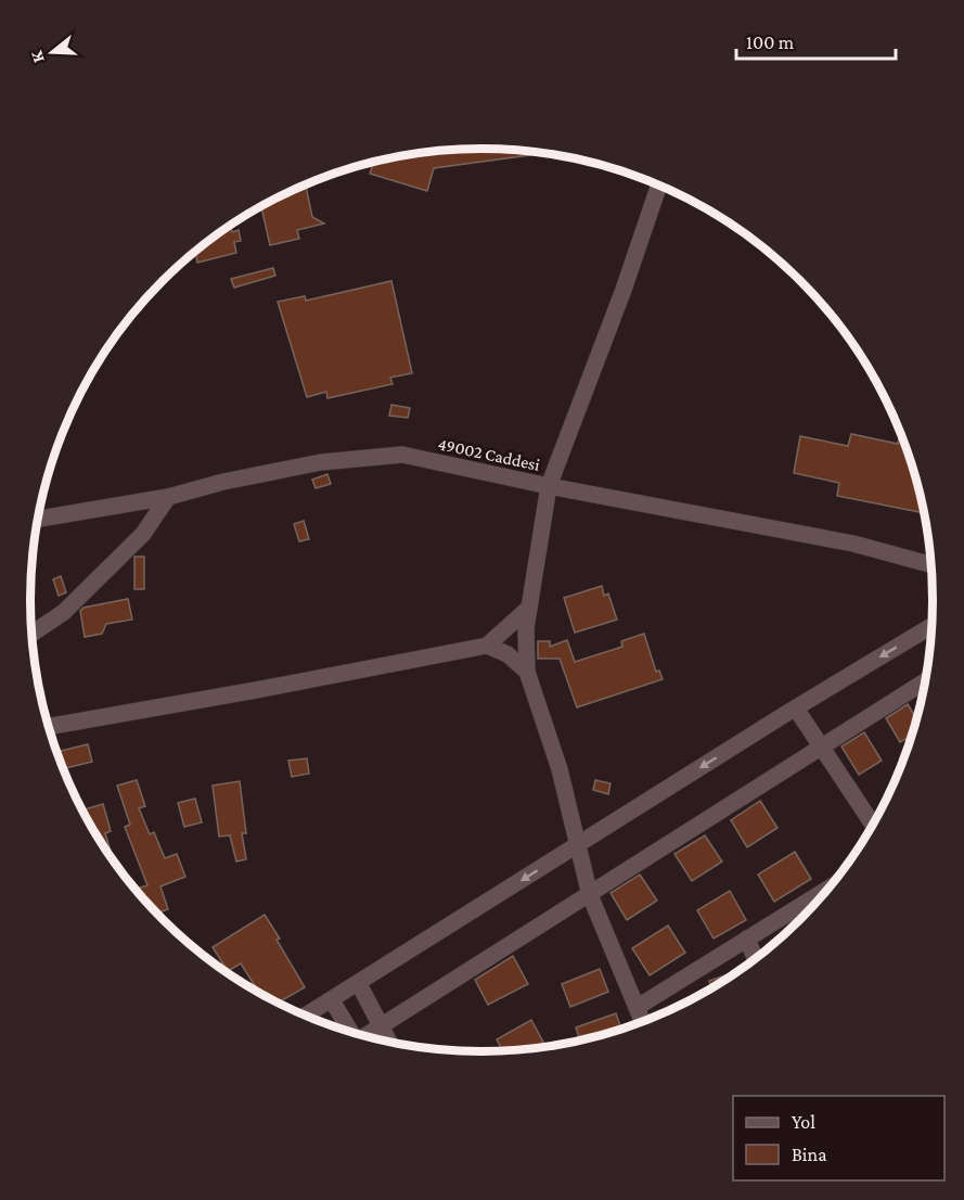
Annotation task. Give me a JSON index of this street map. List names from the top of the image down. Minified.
{"streets":{"street":["49002 Caddesi"]},"legend":["Yol","Bina"],"scale_bar":"100 m","north":"left"}
